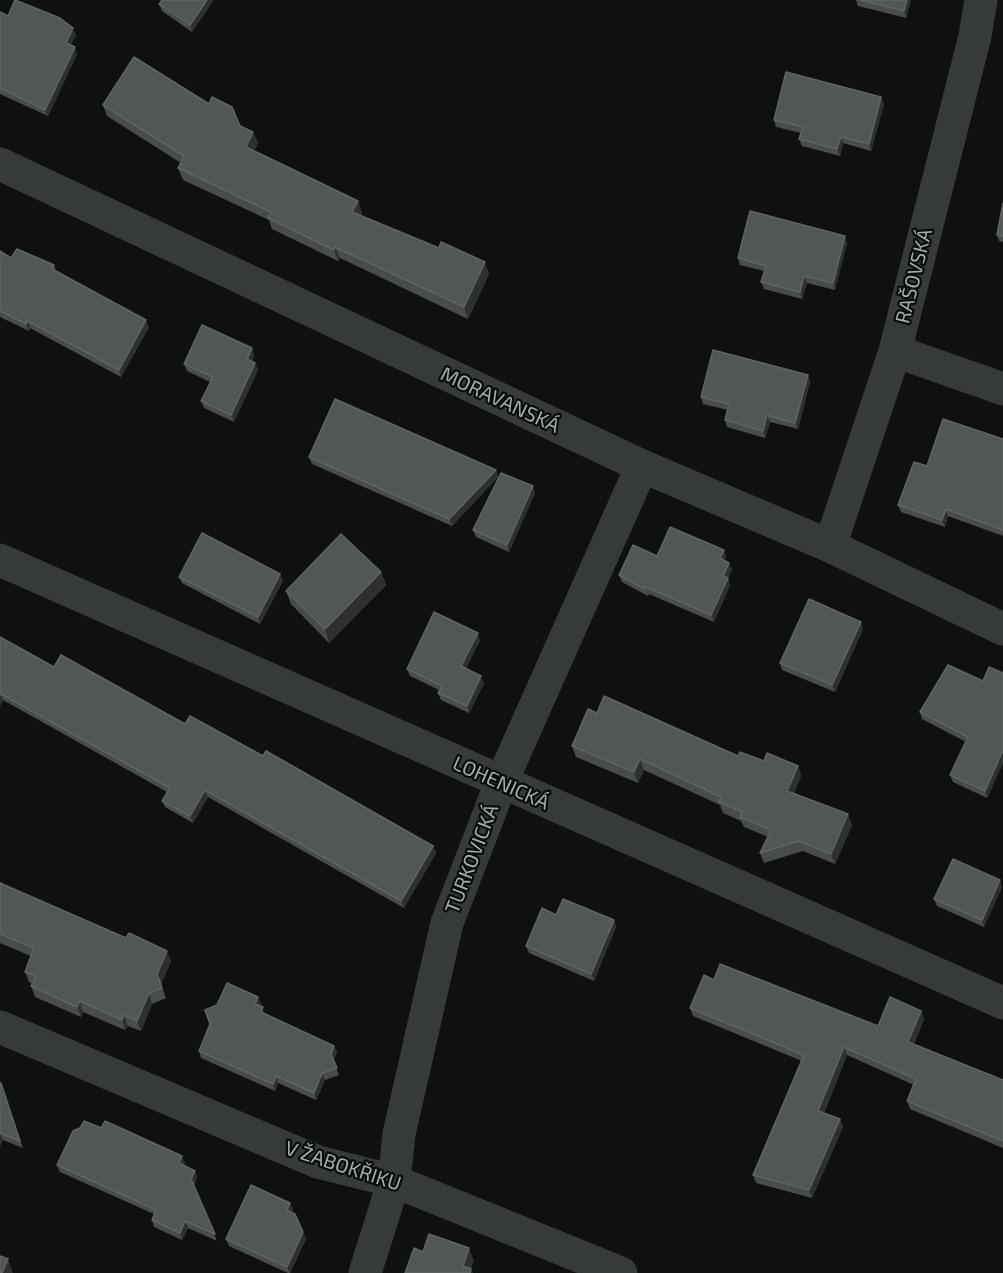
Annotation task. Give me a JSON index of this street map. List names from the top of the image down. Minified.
{"streets":{"street":["RAŠOVSKÁ","MORAVANSKÁ","LOHENICKÁ","TURKOVICKÁ","V ŽABOKŘIKU"]},"crossings":[["RAŠOVSKÁ","MORAVANSKÁ"],["MORAVANSKÁ","TURKOVICKÁ"],["LOHENICKÁ","TURKOVICKÁ"],["TURKOVICKÁ","V ŽABOKŘIKU"]]}
